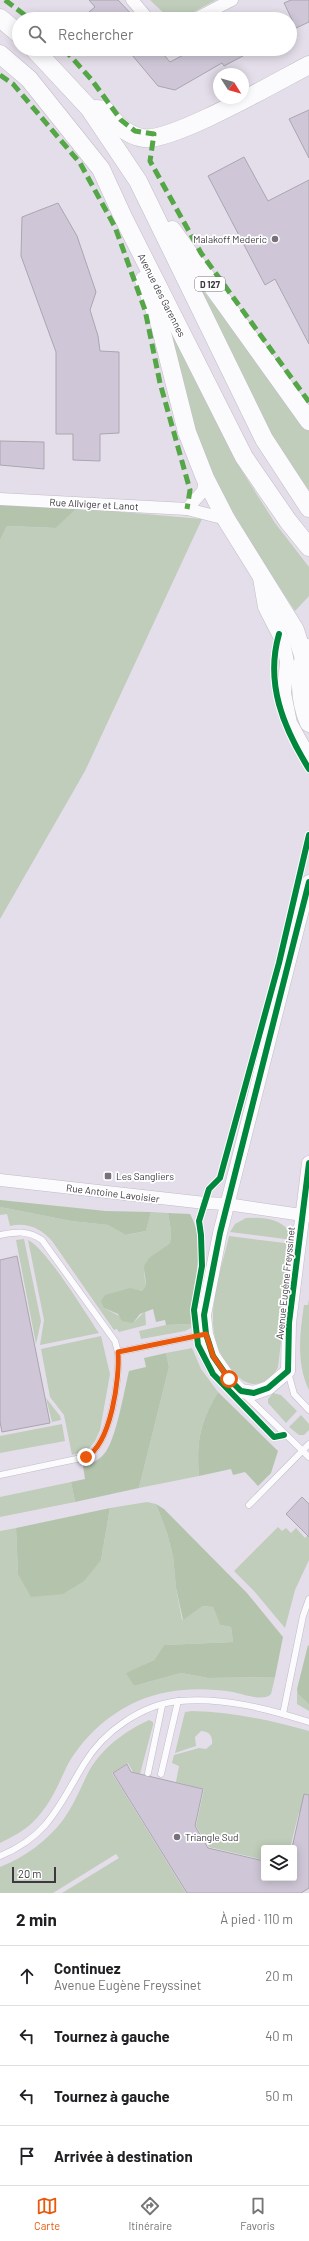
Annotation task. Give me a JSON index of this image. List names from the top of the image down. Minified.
{"streets":{"main road":["D 127","Avenue des Garennes"],"street":["Rue Allviger et Lanot","Rue Antoine Lavoisier","Avenue Eugène Freyssinet"]},"crossings":[["Rue Antoine Lavoisier","Avenue Eugène Freyssinet"]],"places":{"other":["Malakoff Mederic","Triangle Sud"],"transit":["Les Sangliers"]},"scale_bar":"20 m","north":"bottom right","page":{"search":"Rechercher","scale":"20 m","heading":["2 min","À pied · 110 m"],"list":[["Continuez","Avenue Eugène Freyssinet","20 m"],["Tournez à gauche","40 m"],["Tournez à gauche","50 m"],"Arrivée à destination"],"nav":["Carte","Itinéraire","Favoris"]}}
